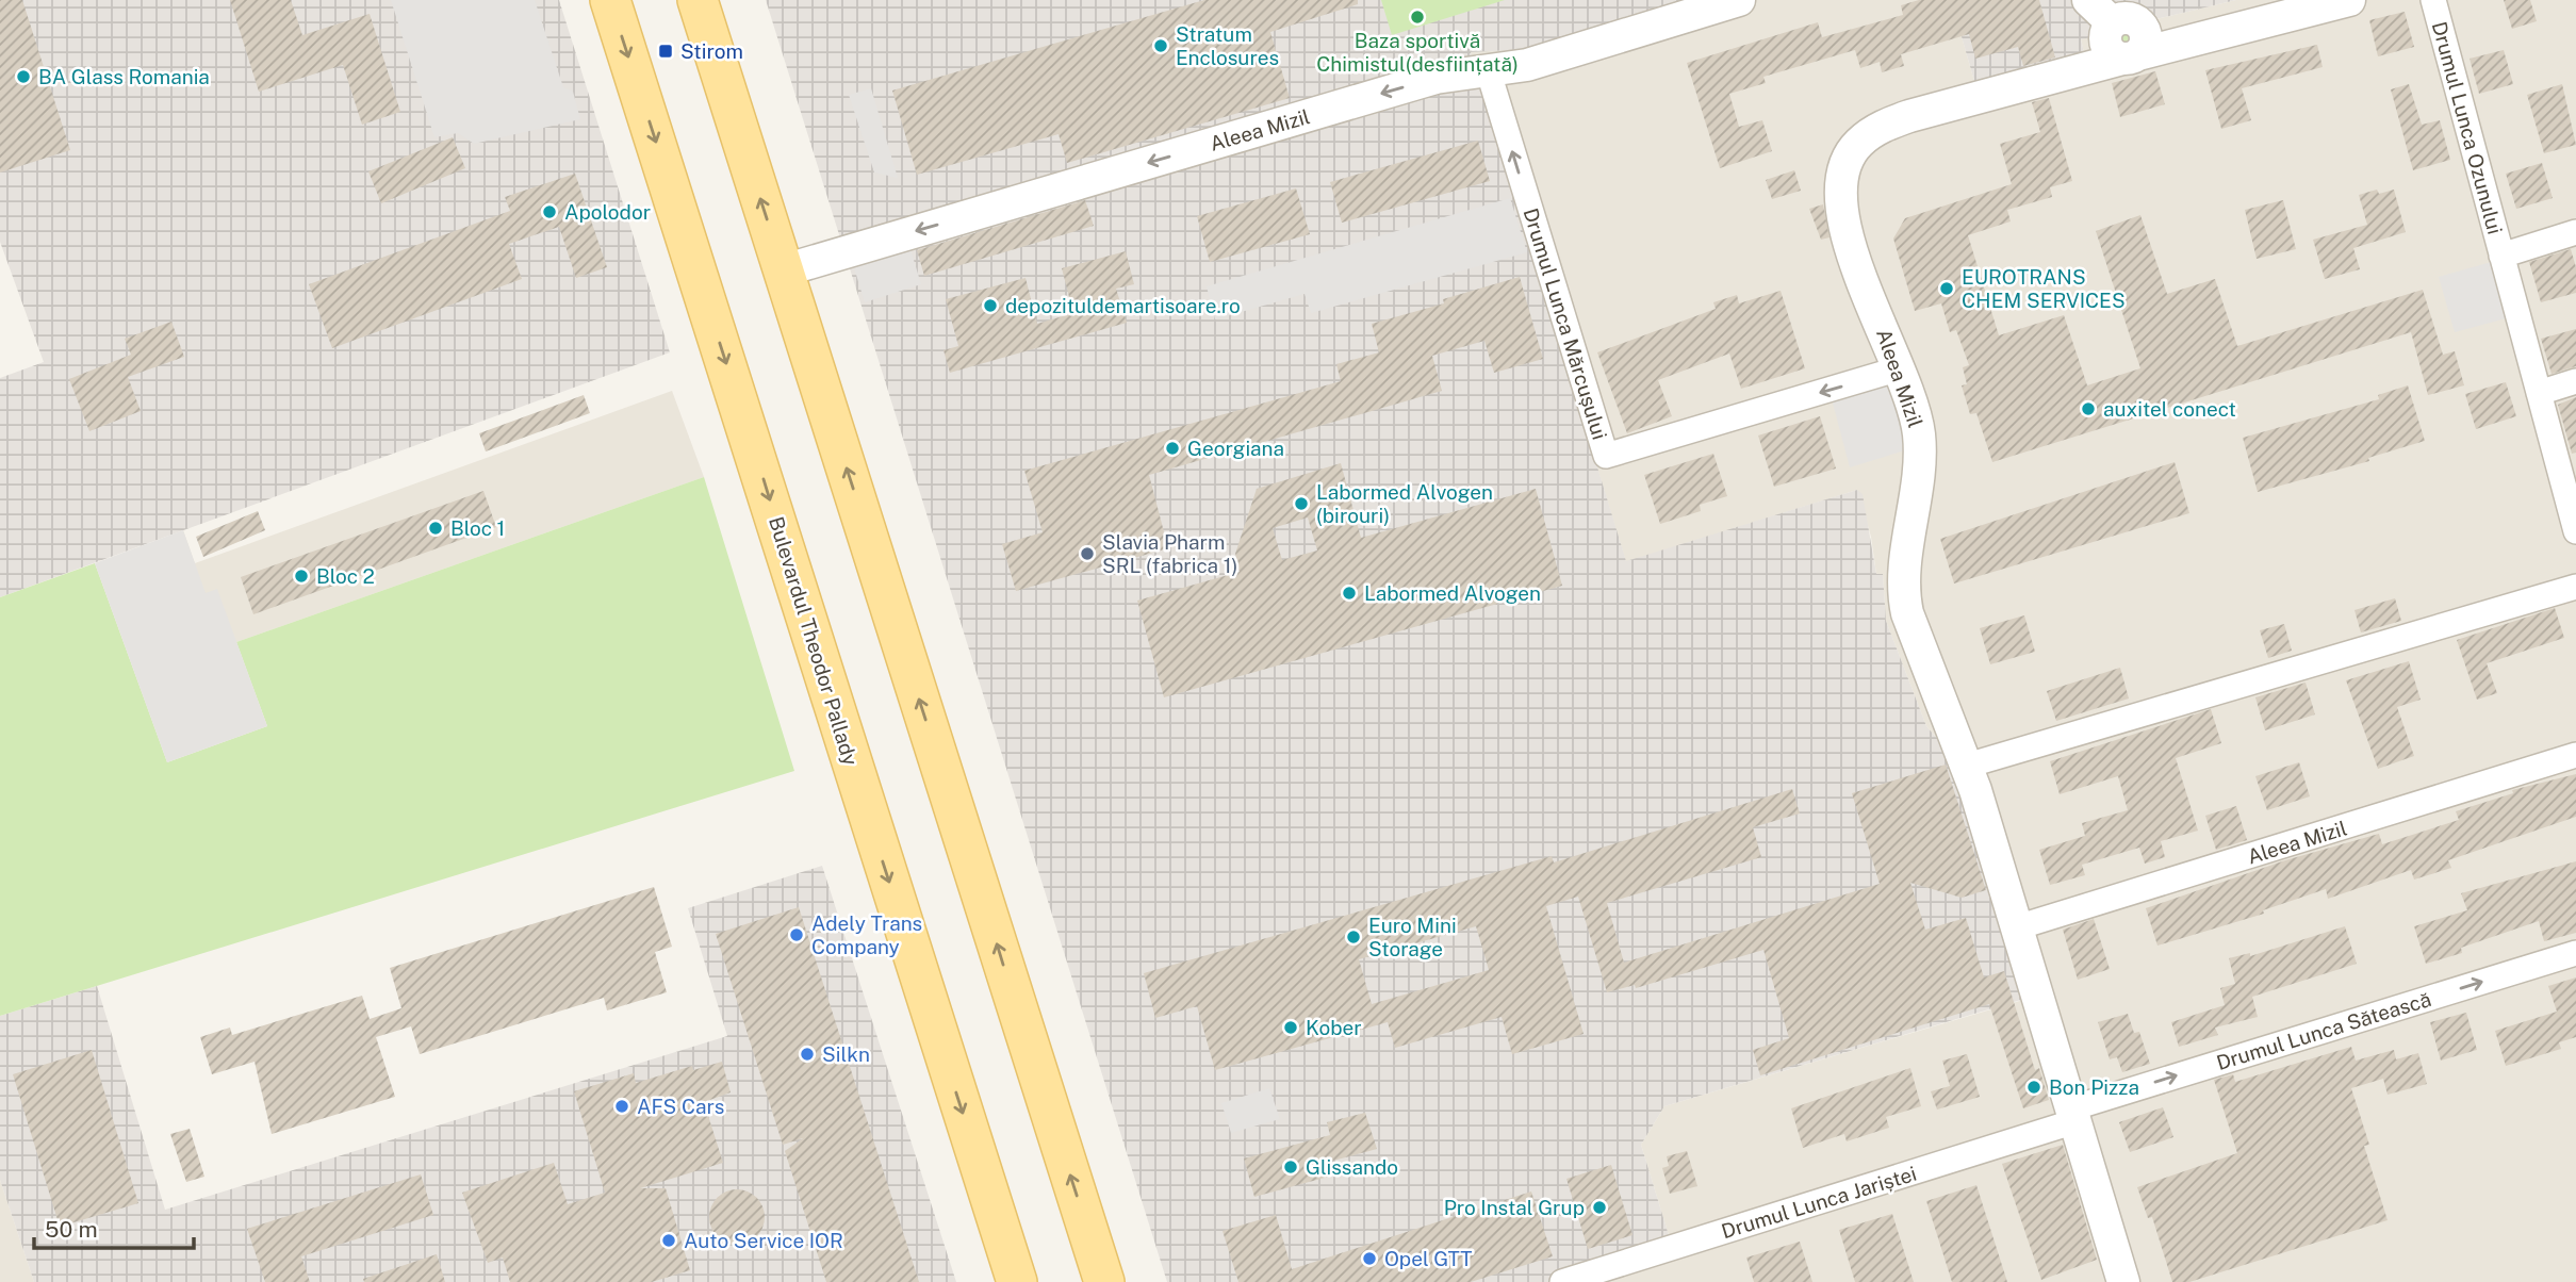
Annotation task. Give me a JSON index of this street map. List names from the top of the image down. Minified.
{"streets":{"main road":["Bulevardul Theodor Pallady"],"street":["Drumul Lunca Ozunului","Aleea Mizil","Drumul Lunca Mărcușului","Drumul Lunca Sătească","Drumul Lunca Jariștei"]},"crossings":[["Aleea Mizil","Drumul Lunca Mărcușului"],["Aleea Mizil","Drumul Lunca Sătească"],["Aleea Mizil","Drumul Lunca Jariștei"],["Drumul Lunca Sătească","Drumul Lunca Jariștei"]],"one_way":["Drumul Lunca Sătească"],"places":{"other":["Baza sportivă Chimistul(desființată)","Stratum Enclosures","BA Glass Romania","Apolodor","EUROTRANS CHEM SERVICES","depozituldemartisoare.ro","auxitel conect","Georgiana","Labormed Alvogen (birouri)","Bloc 1","Slavia Pharm SRL (fabrica 1)","Bloc 2","Labormed Alvogen","Adely Trans Company","Euro Mini Storage","Kober","Silkn","Bon Pizza","AFS Cars","Glissando","Pro Instal Grup","Auto Service IOR","Opel GTT"],"transit":["Stirom"]},"scale_bar":"50 m"}
